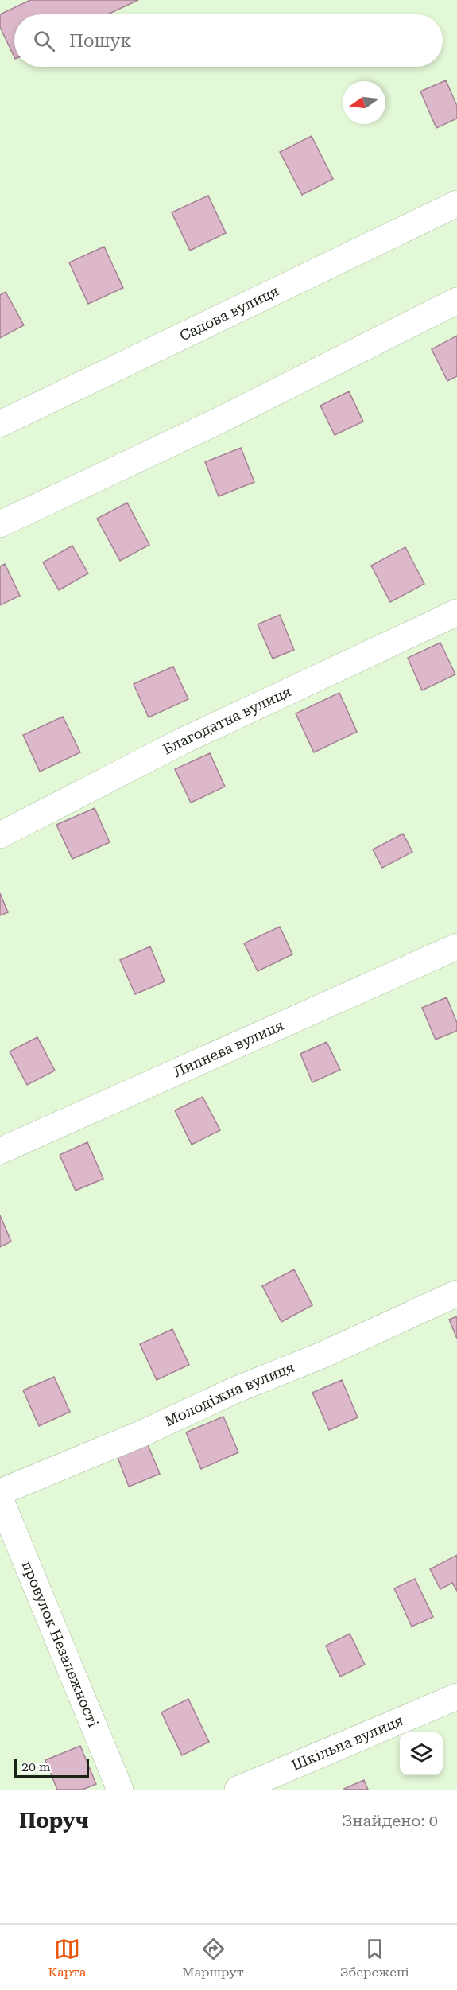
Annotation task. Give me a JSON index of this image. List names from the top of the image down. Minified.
{"streets":{"street":["Садова вулиця","Благодатна вулиця","Липнева вулиця","Молодіжна вулиця","провулок Незалежності","Шкільна вулиця"]},"scale_bar":"20 m","north":"left","page":{"search":"Пошук","scale":"20 m","heading":["Поруч","Знайдено: 0"],"nav":["Карта","Маршрут","Збережені"]}}
